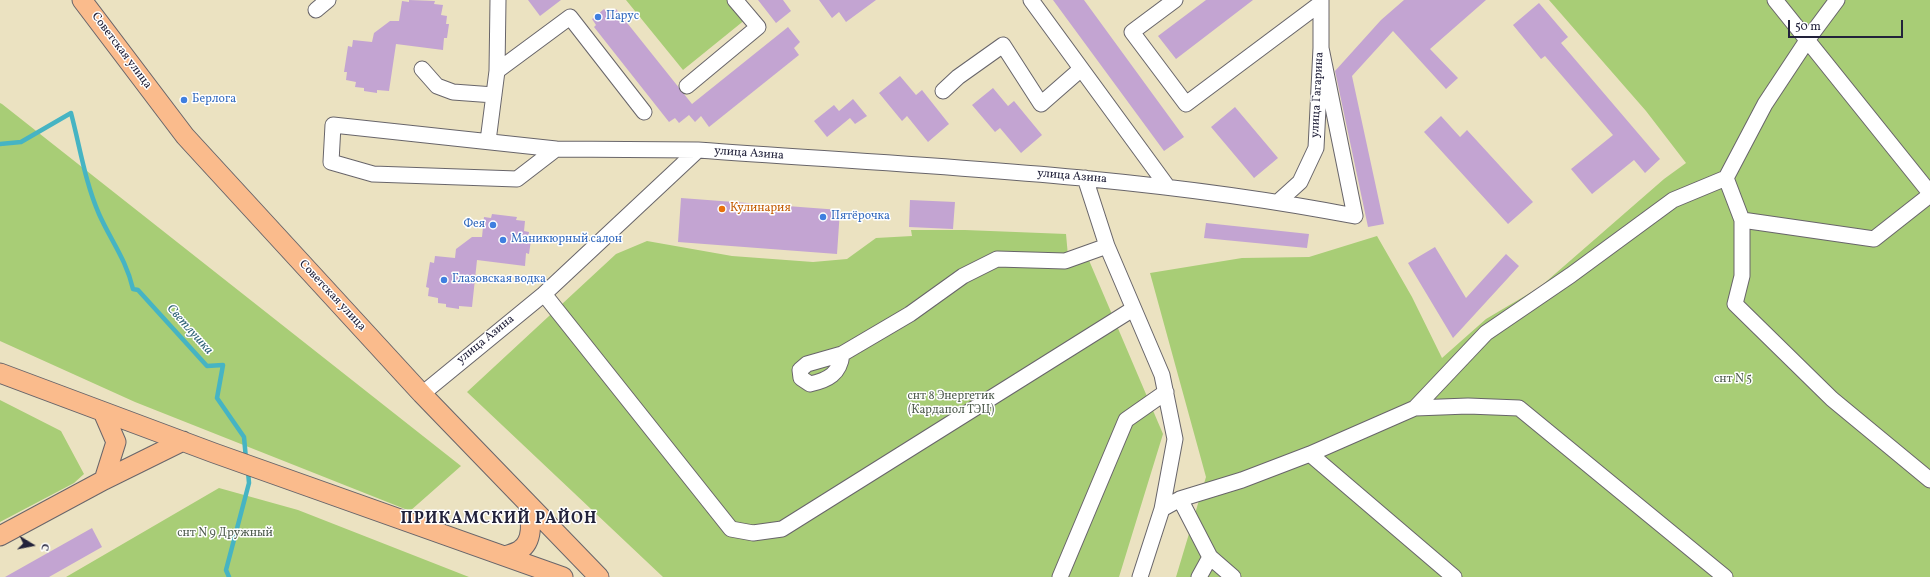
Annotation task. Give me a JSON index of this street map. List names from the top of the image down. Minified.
{"streets":{"main road":["Советская улица"],"street":["улица Гагарина","улица Азина"]},"crossings":[["Советская улица","улица Азина"],["улица Гагарина","улица Азина"]],"districts":["ПРИКАМСКИЙ РАЙОН"],"water":["Светлушка"],"parks":["снт N 5","снт 8 Энергетик (Кардапол ТЭЦ)","снт N 9 Дружный"],"places":["Парус","Берлога","Кулинария","Пятёрочка","Фея","Маникюрный салон","Глазовская водка"],"scale_bar":"50 m","north":"right"}
